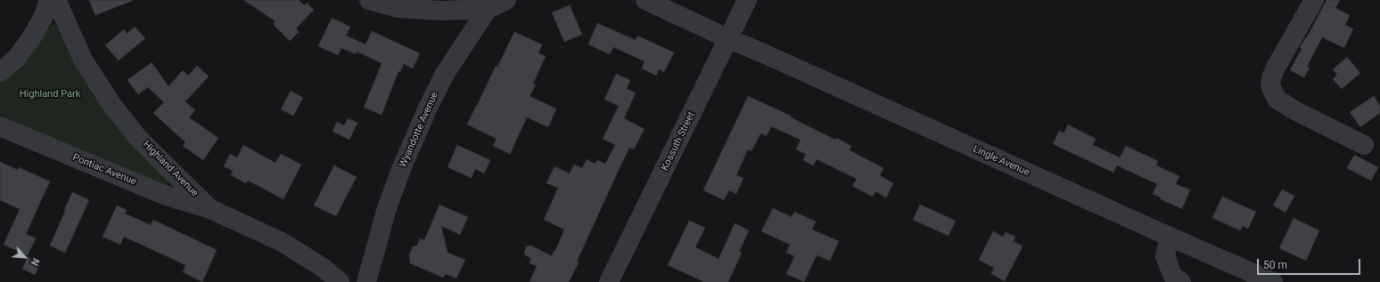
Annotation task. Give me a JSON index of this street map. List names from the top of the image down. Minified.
{"streets":{"street":["Wyandotte Avenue","Kossuth Street","Lingle Avenue","Highland Avenue","Pontiac Avenue"]},"crossings":[["Kossuth Street","Lingle Avenue"],["Highland Avenue","Pontiac Avenue"]],"parks":["Highland Park"],"scale_bar":"50 m","north":"bottom right"}
